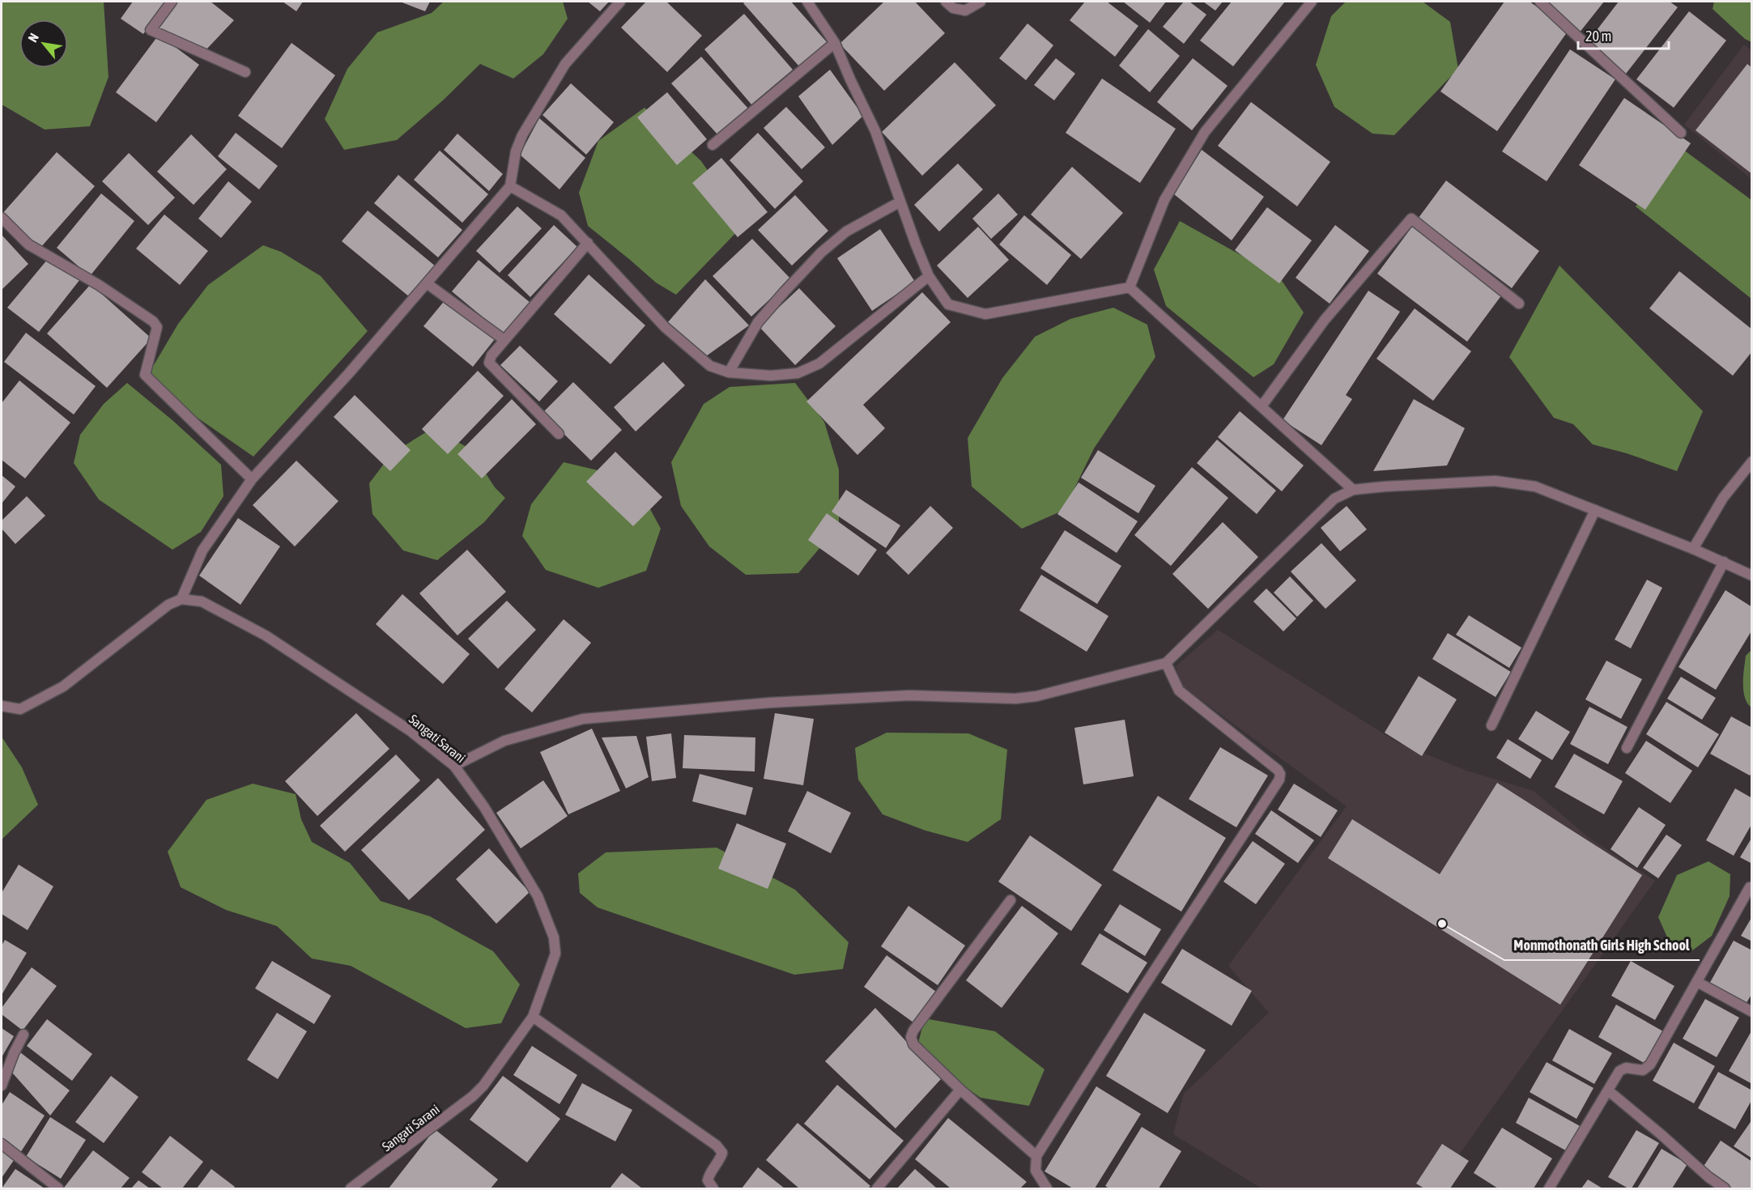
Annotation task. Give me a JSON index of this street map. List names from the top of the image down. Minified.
{"streets":{"street":["Sangati Sarani"]},"places":["Monmothonath Girls High School"],"scale_bar":"20 m","north":"top left"}
